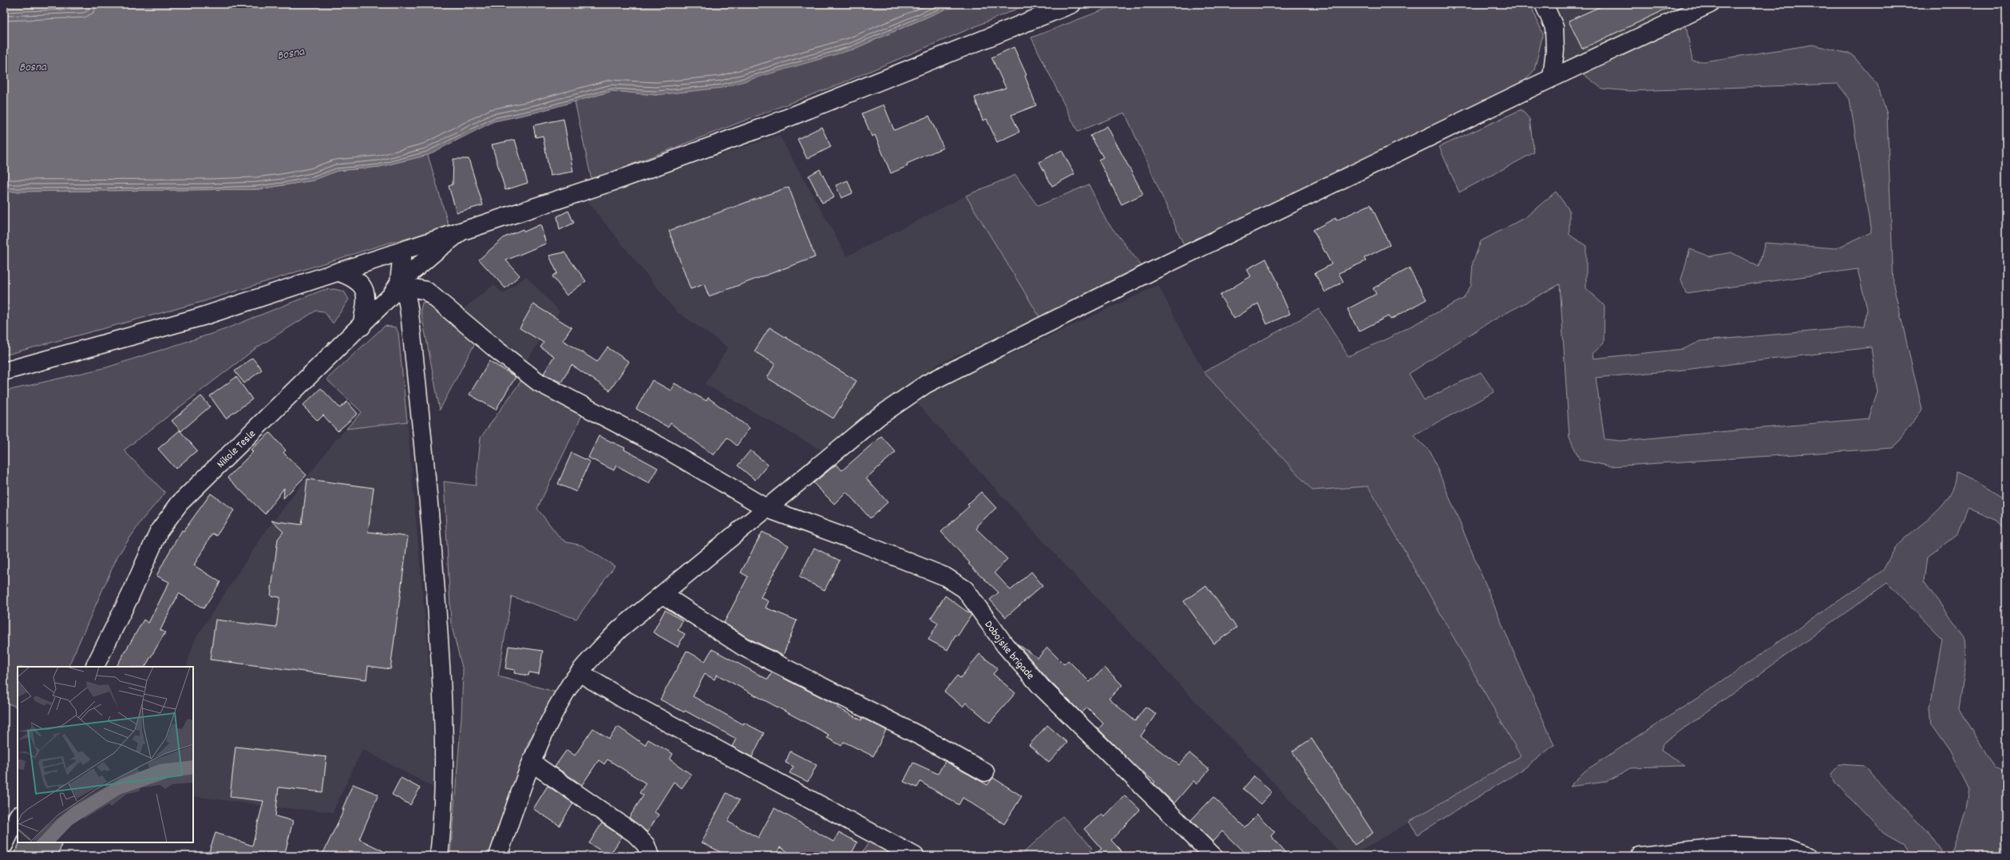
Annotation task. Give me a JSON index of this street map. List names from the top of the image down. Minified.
{"streets":{"street":["Nikole Tesle","Dobojske brigade"]},"crossings":[["Nikole Tesle","Dobojske brigade"]],"water":["Bosna"]}
